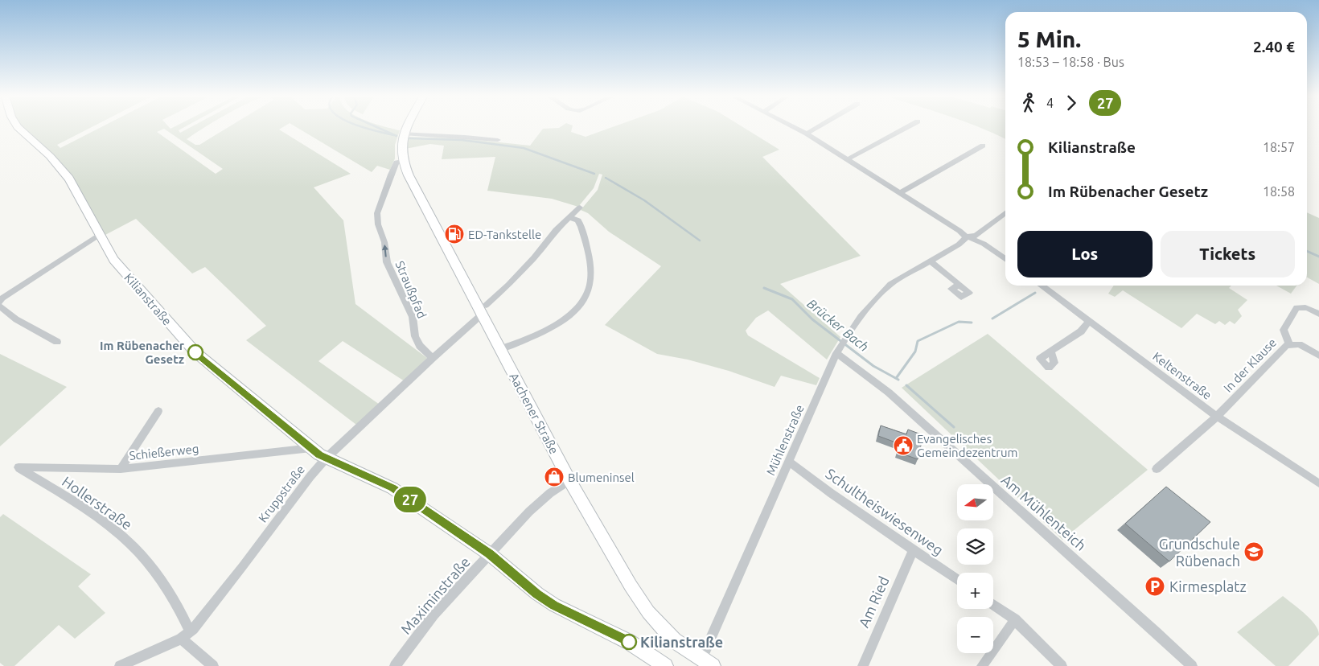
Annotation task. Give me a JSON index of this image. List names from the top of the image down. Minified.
{"streets":{"street":["Straußpfad","Kilianstraße","In der Klause","Keltenstraße","Aachener Straße","Mühlenstraße","Schießerweg","Kruppstraße","Hollerstraße","Schultheiswiesenweg","Am Mühlenteich","Maximinstraße","Am Ried"]},"crossings":[["Straußpfad","Aachener Straße"],["Straußpfad","Kruppstraße"],["Kilianstraße","Schießerweg"],["Kilianstraße","Kruppstraße"],["Kilianstraße","Maximinstraße"],["In der Klause","Keltenstraße"],["Aachener Straße","Mühlenstraße"],["Aachener Straße","Kruppstraße"],["Aachener Straße","Maximinstraße"],["Mühlenstraße","Schultheiswiesenweg"],["Mühlenstraße","Am Mühlenteich"],["Schießerweg","Hollerstraße"],["Kruppstraße","Hollerstraße"],["Schultheiswiesenweg","Am Ried"]],"one_way":["Straußpfad"],"water":["Brücker Bach"],"places":{"fuel station":["ED-Tankstelle"],"other":["Im Rübenacher Gesetz","Kilianstraße"],"public building":["Evangelisches Gemeindezentrum"],"shop":["Blumeninsel"],"school or university":["Grundschule Rübenach"],"parking":["Kirmesplatz"]},"lines":["bus line 27"],"north":"left","page":{"on_map":"27","heading":["5 Min.","18:53 – 18:58 · Bus","2.40 €"],"legs":["4","27"],"list":[{"name":"Kilianstraße","value":"18:57"},{"name":"Im Rübenacher Gesetz","value":"18:58"}],"buttons":["Los","Tickets"],"map_buttons":["+","−"]}}
